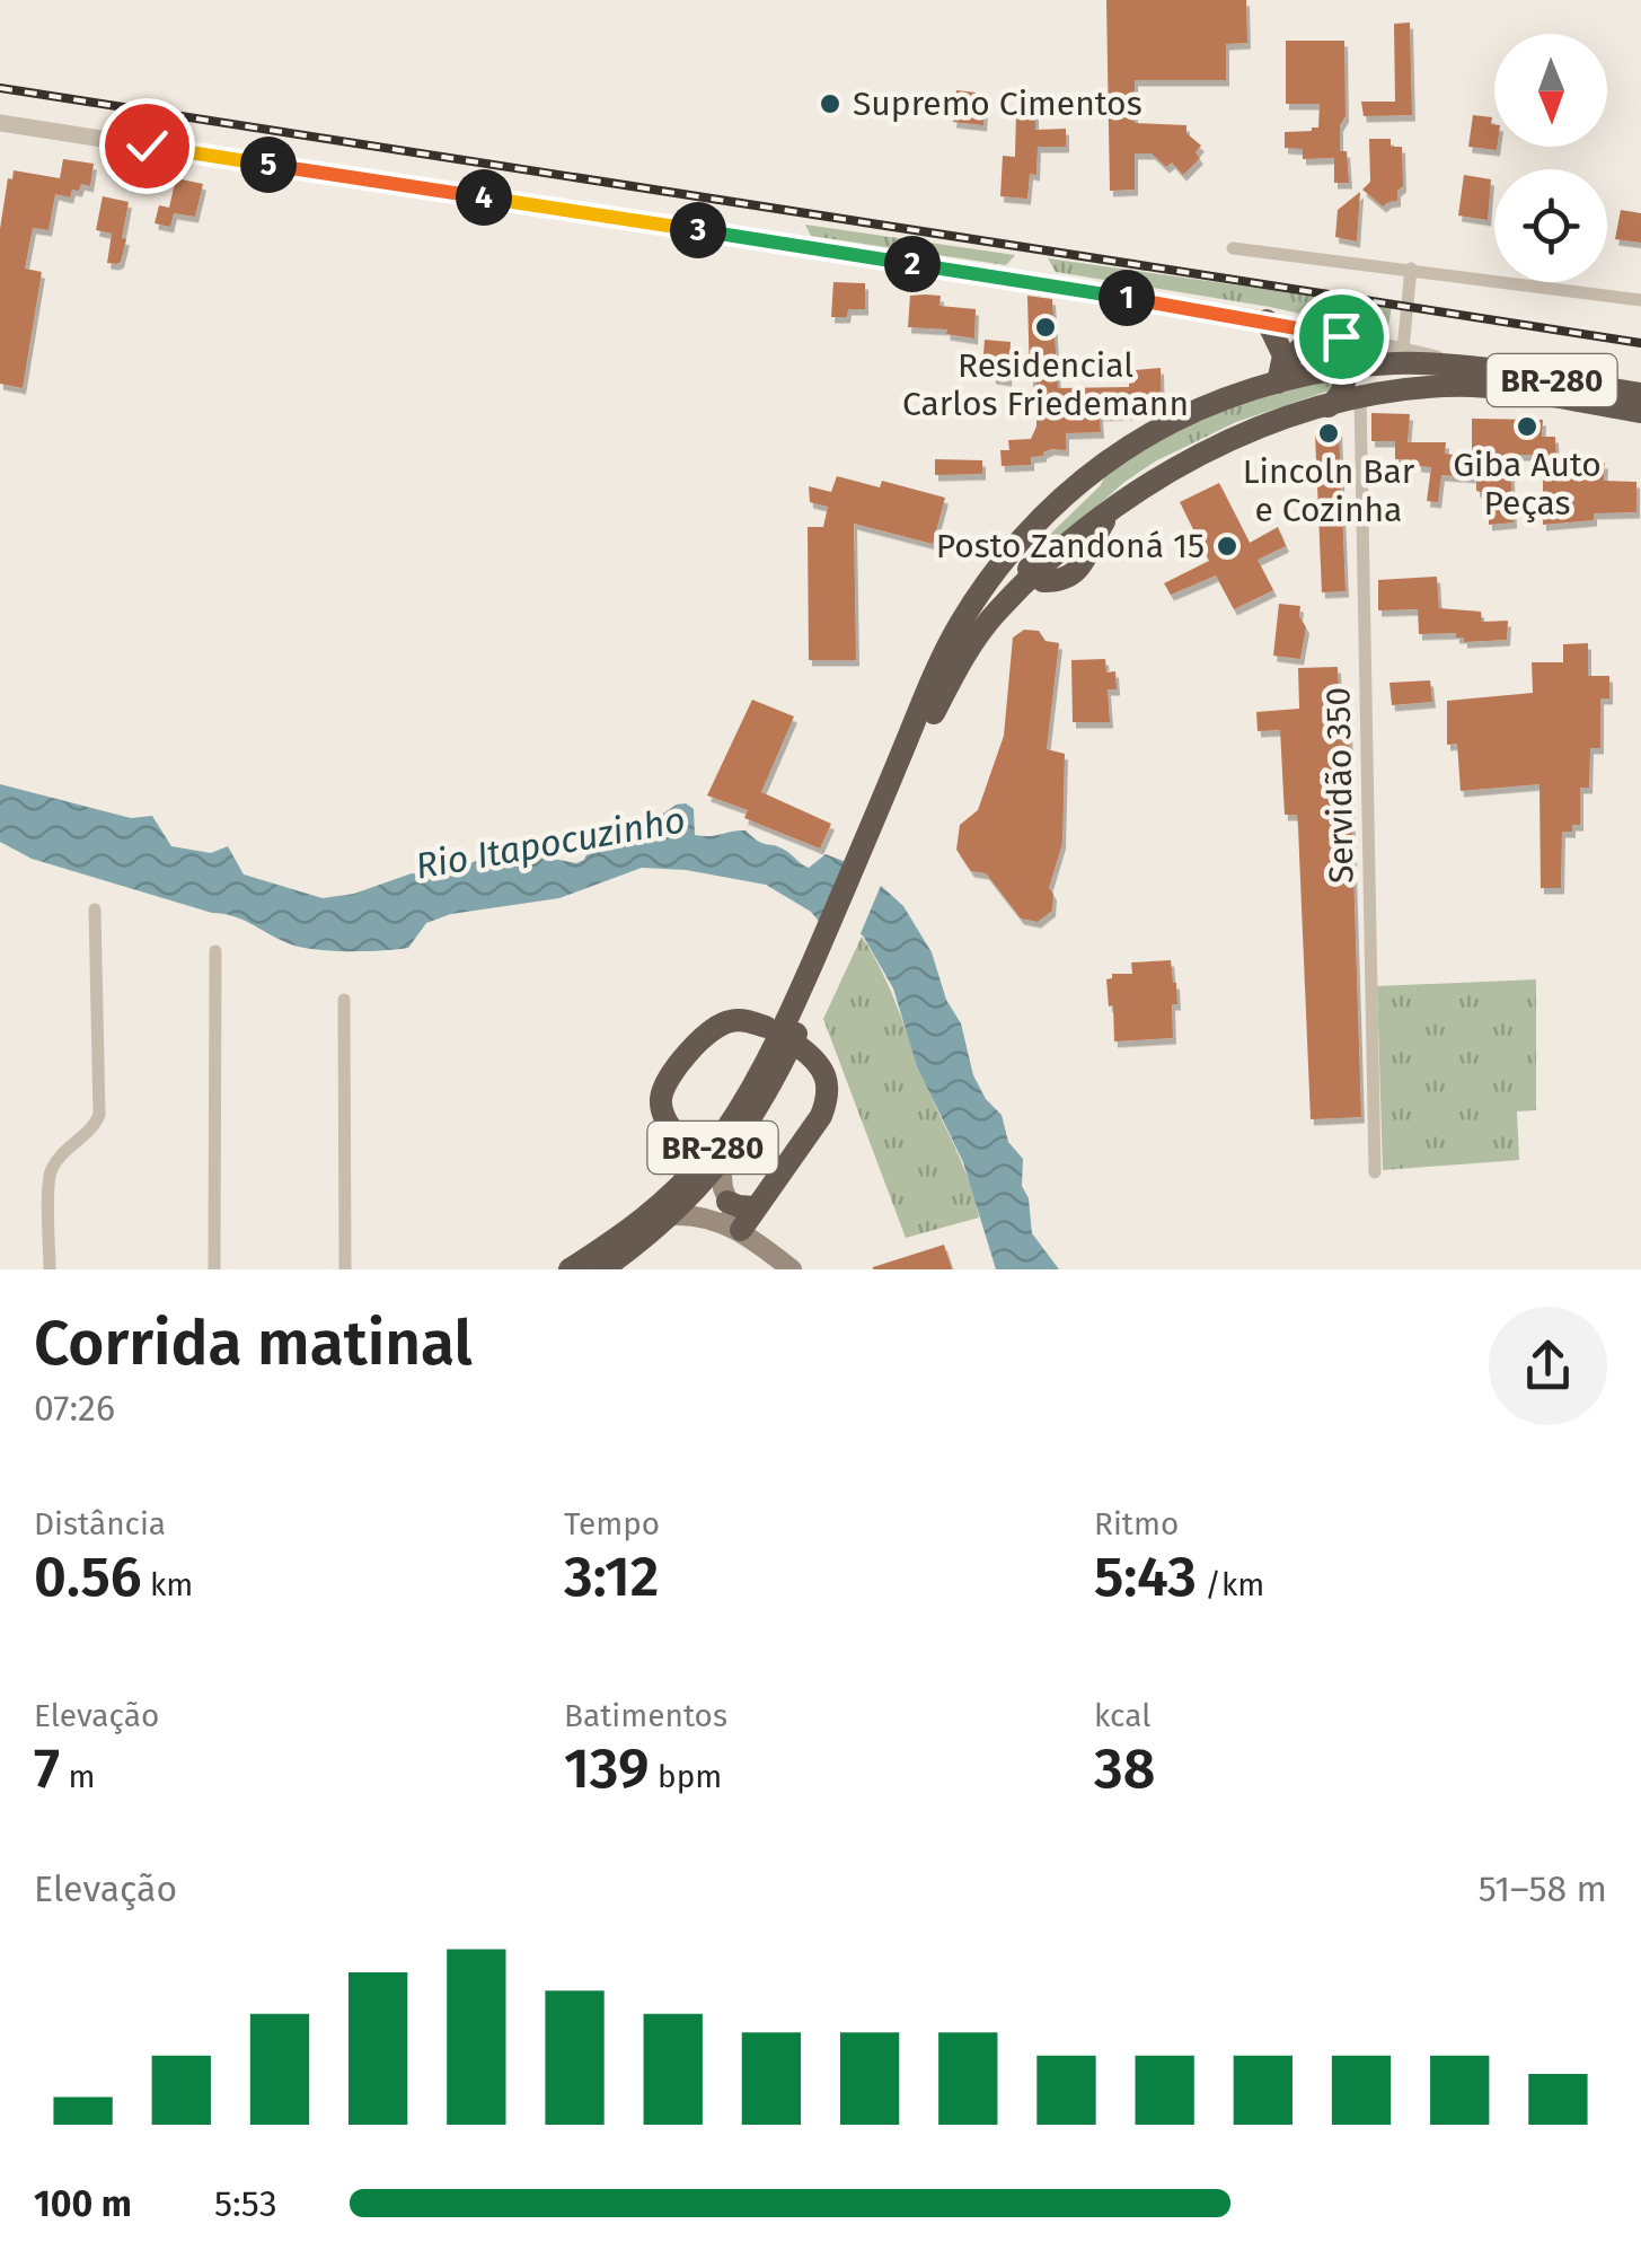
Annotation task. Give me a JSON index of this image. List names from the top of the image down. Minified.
{"streets":{"highway":["BR-280"],"street":["Servidão 350"]},"crossings":[["BR-280","Servidão 350"]],"water":["Rio Itapocuzinho"],"places":["Supremo Cimentos","Residencial Carlos Friedemann","Giba Auto Peças","Lincoln Bar e Cozinha","Posto Zandoná 15"],"north":"bottom","page":{"pins":["5","4","3","2","1"],"heading":["Corrida matinal","07:26"],"stats":[["Distância","0.56 km"],["Tempo","3:12"],["Ritmo","5:43 /km"],["Elevação","7 m"],["Batimentos","139 bpm"],["kcal","38"]],"chart":["Elevação","51–58 m"],"list":[{"name":"100 m","note":"5:53"}]}}
